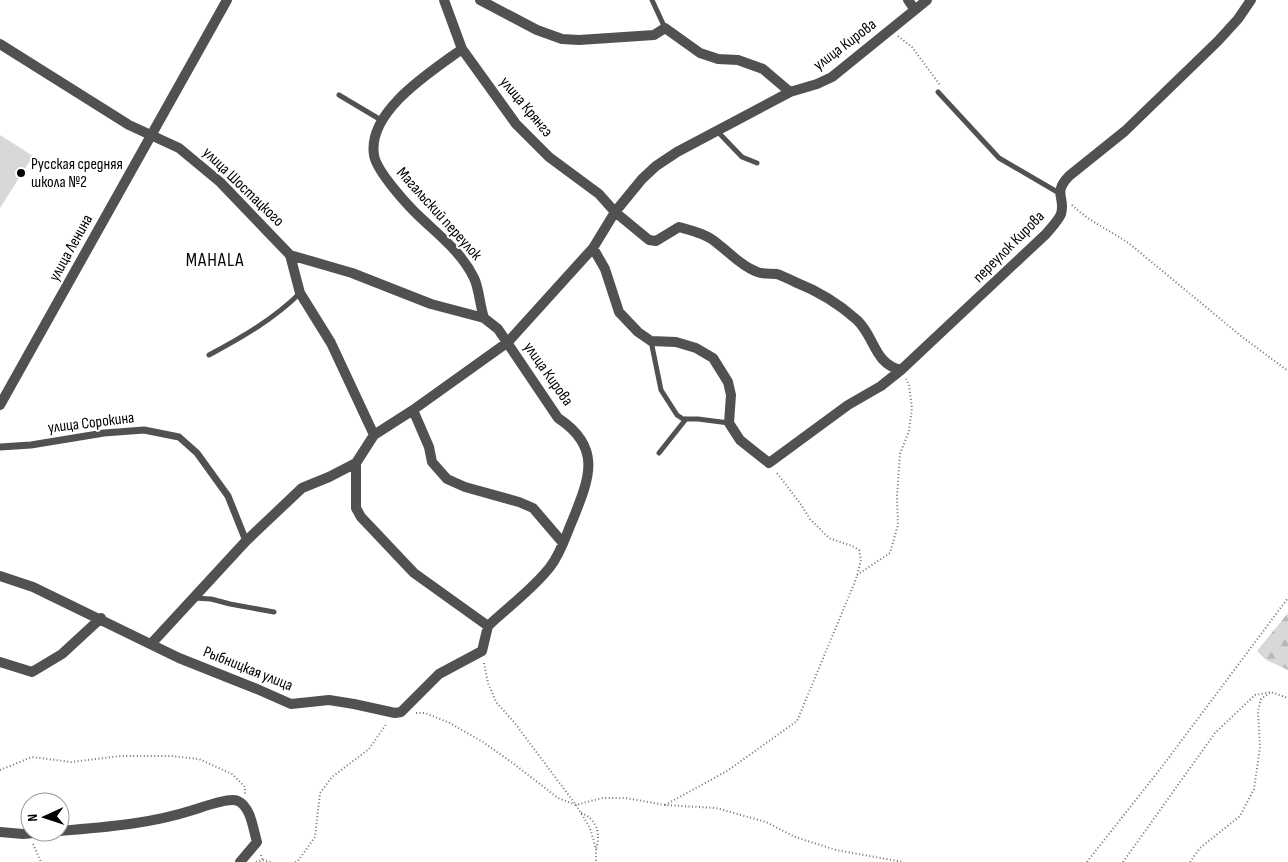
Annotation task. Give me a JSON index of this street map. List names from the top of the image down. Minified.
{"streets":{"street":["улица Кирова","улица Крянгэ","улица Шостацкого","Магальский переулок","переулок Кирова","улица Ленина","улица Сорокина","Рыбницкая улица"]},"crossings":[["улица Кирова","улица Крянгэ"],["улица Крянгэ","Магальский переулок"],["улица Крянгэ","переулок Кирова"],["улица Шостацкого","улица Ленина"]],"districts":["MAHALA"],"places":["Русская средняя школа №2"],"north":"left"}
